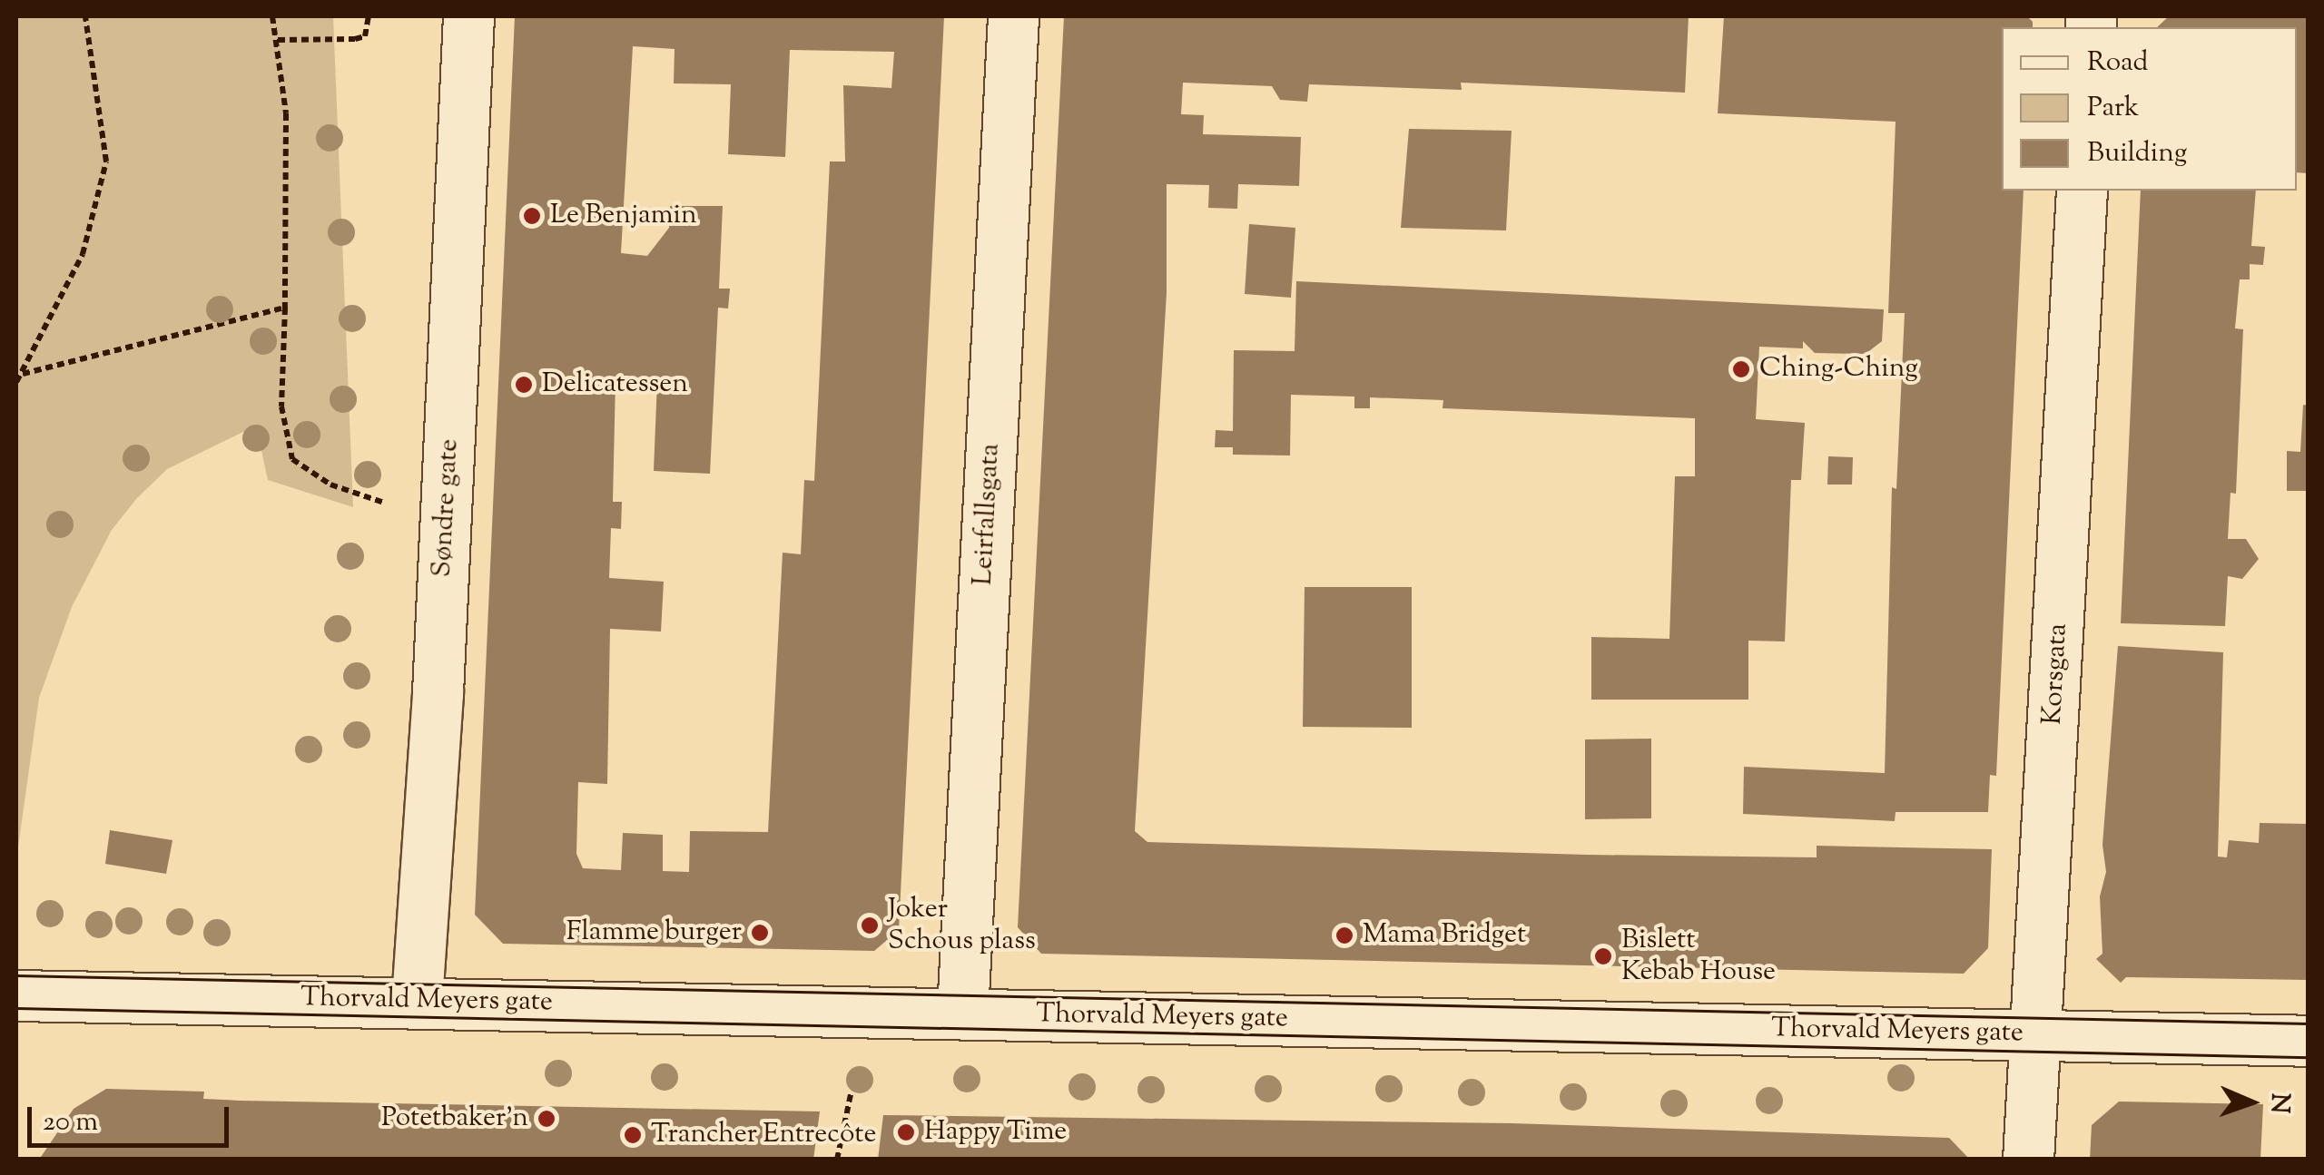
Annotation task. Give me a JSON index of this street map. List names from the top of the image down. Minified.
{"streets":{"street":["Søndre gate","Leirfallsgata","Korsgata","Thorvald Meyers gate"]},"crossings":[["Søndre gate","Thorvald Meyers gate"],["Leirfallsgata","Thorvald Meyers gate"],["Korsgata","Thorvald Meyers gate"]],"places":["Le Benjamin","Ching-Ching","Delicatessen","Joker Schous plass","Flamme burger","Mama Bridget","Bislett Kebab House","Potetbaker'n","Happy Time","Trancher Entrecôte"],"legend":["Road","Park","Building"],"scale_bar":"20 m","north":"right"}
